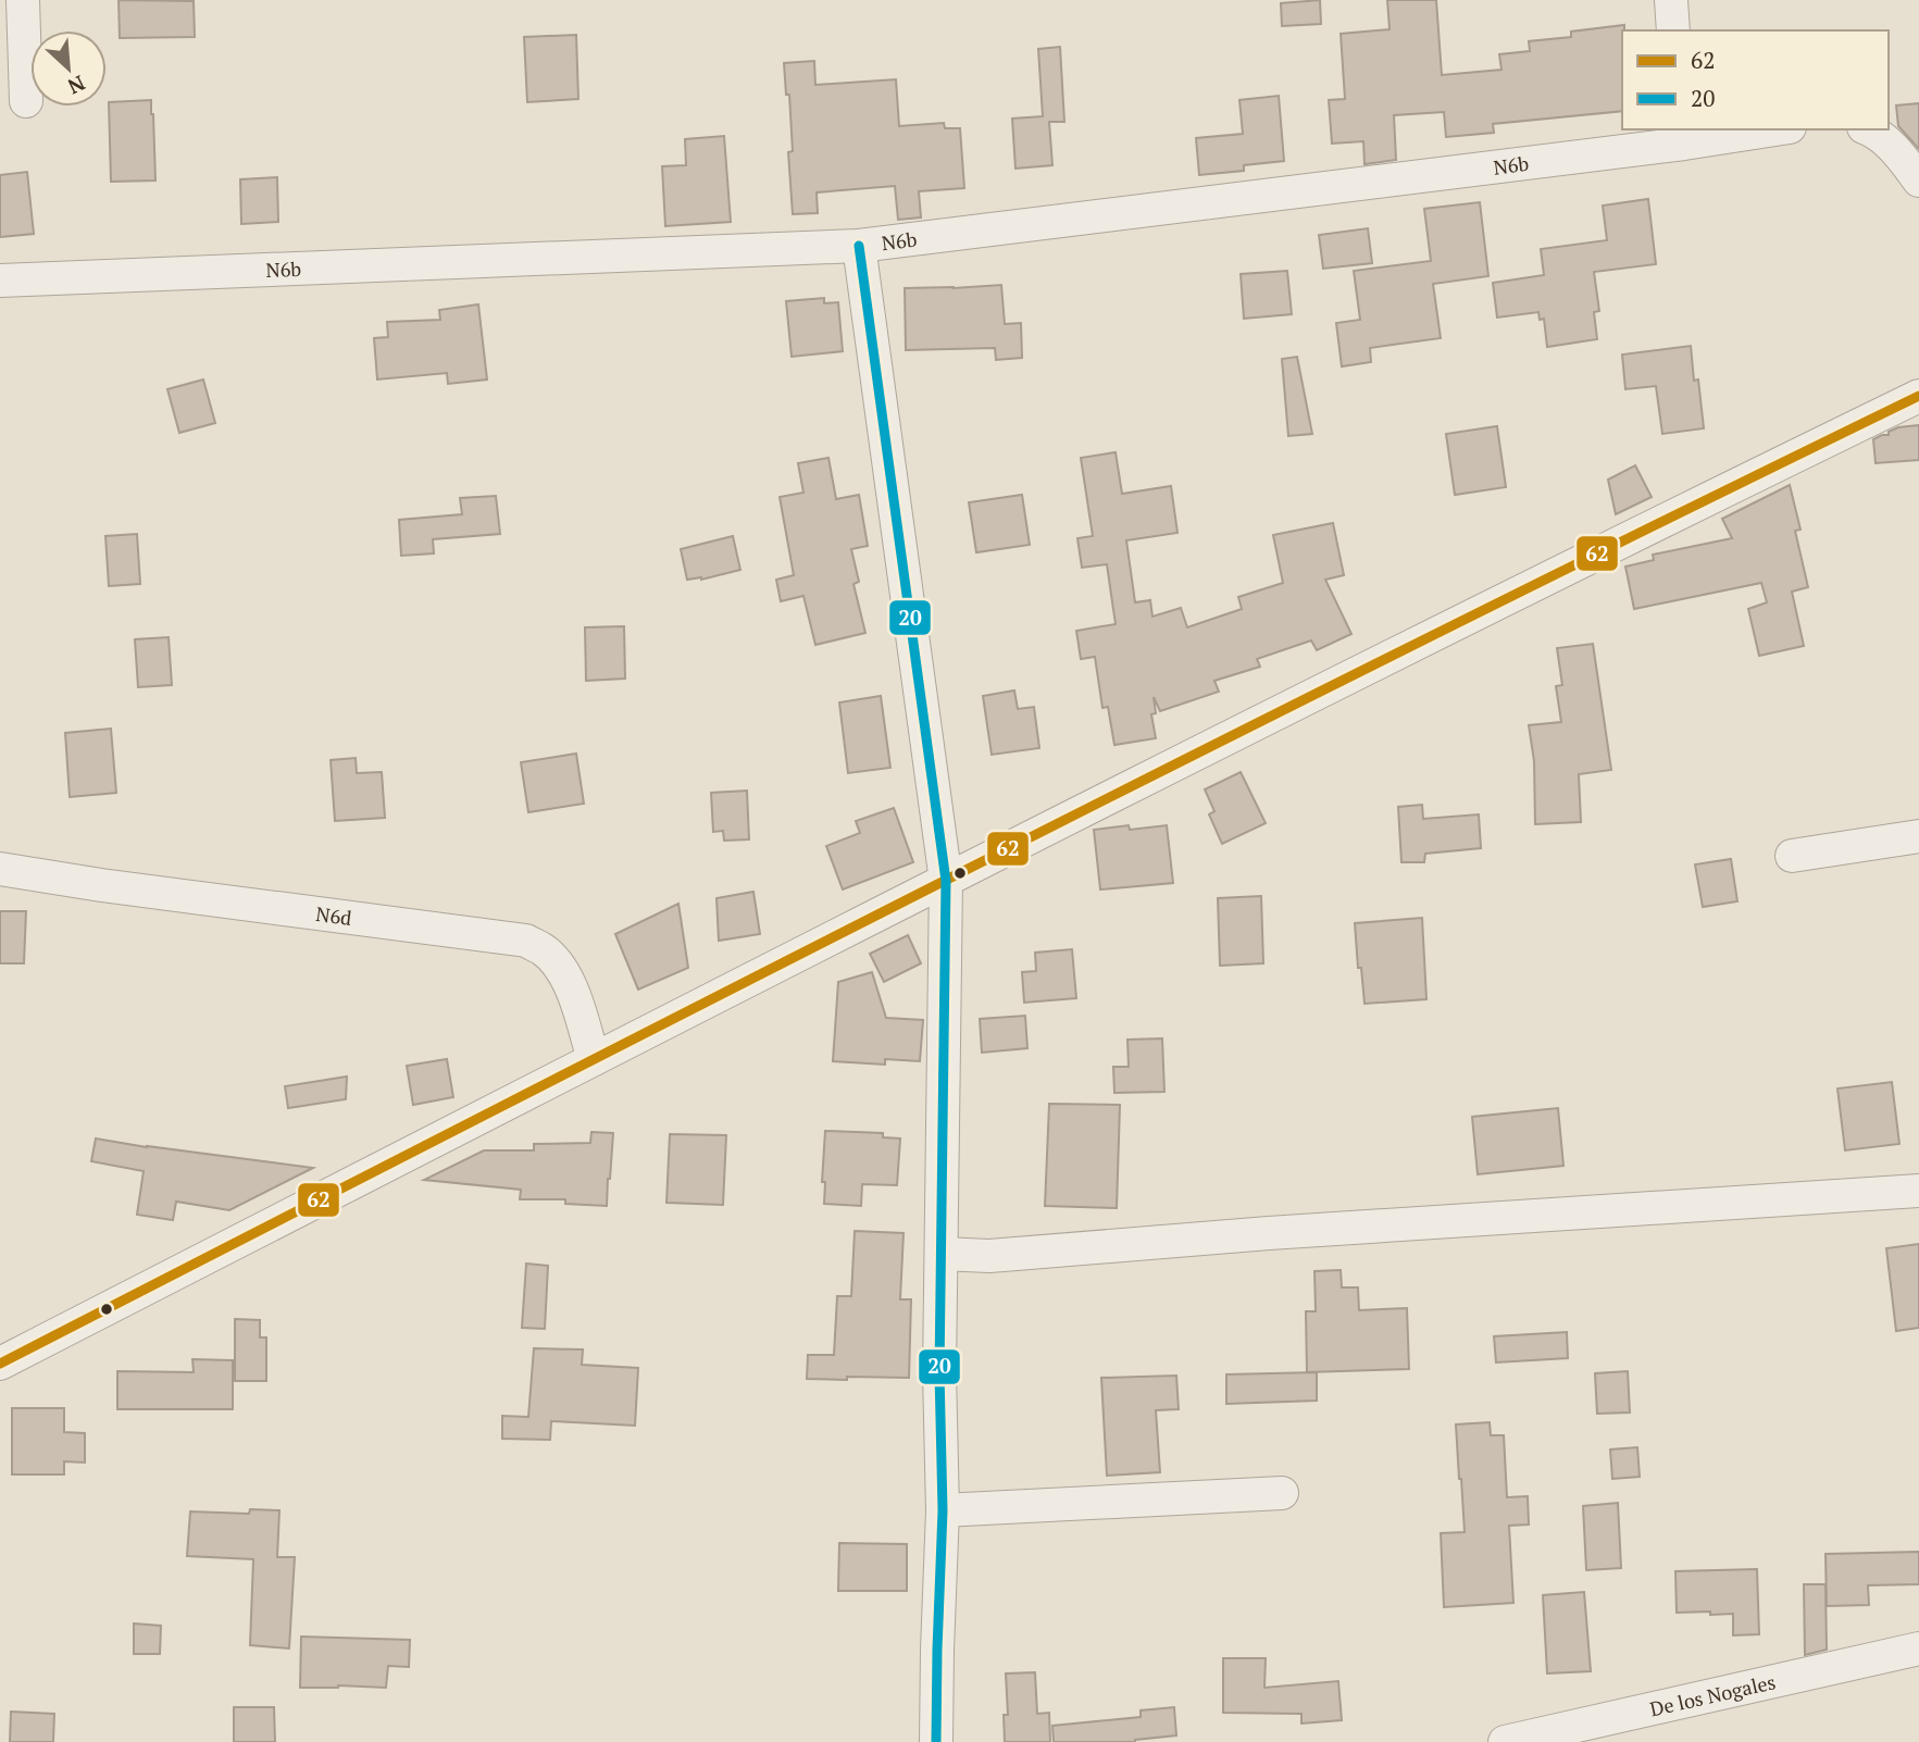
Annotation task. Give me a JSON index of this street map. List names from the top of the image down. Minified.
{"streets":{"street":["N6b","N6d","De los Nogales"]},"lines":["transit line 20","transit line 62"],"legend":["62","20"],"north":"bottom right"}
